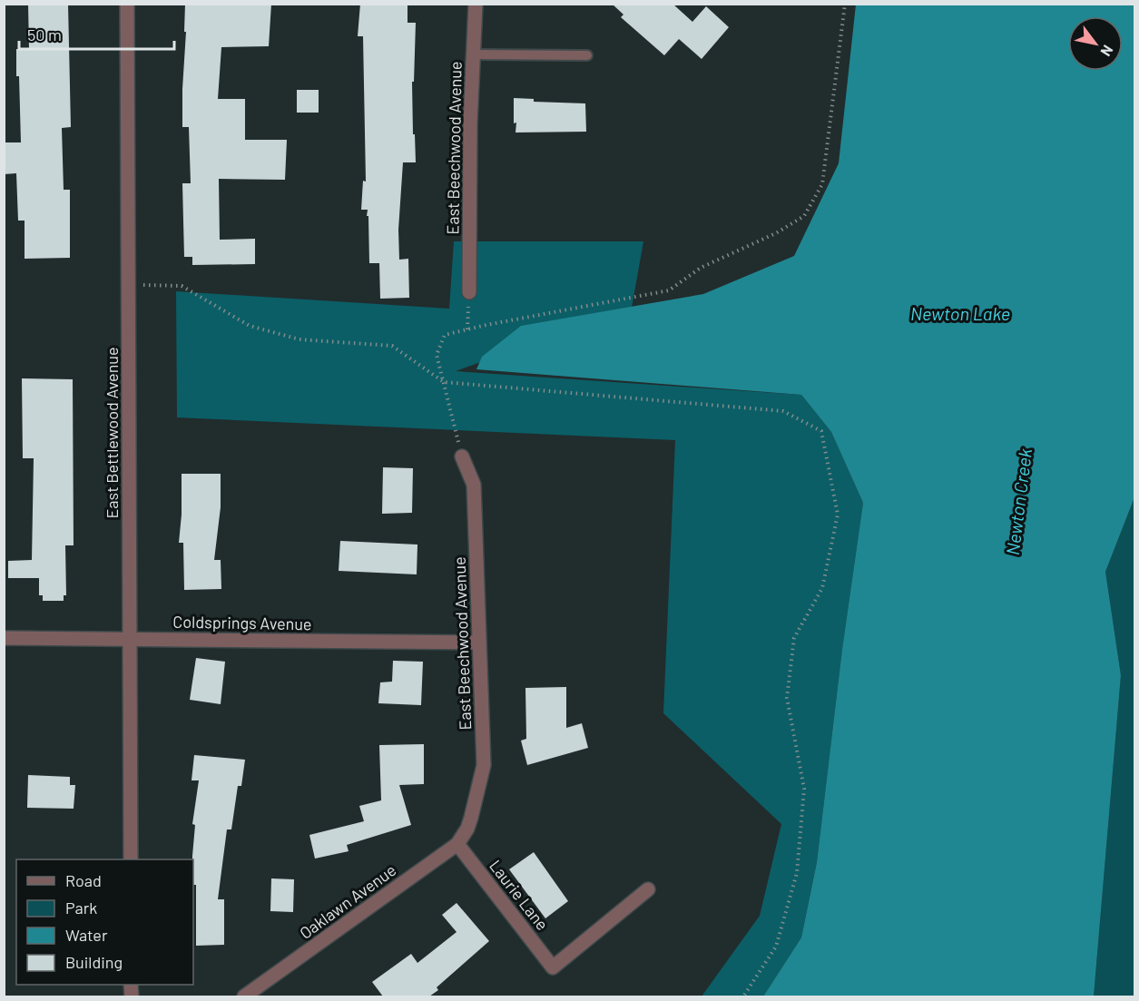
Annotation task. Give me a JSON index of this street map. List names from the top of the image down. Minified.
{"streets":{"street":["East Beechwood Avenue","East Bettlewood Avenue","Coldsprings Avenue","Laurie Lane","Oaklawn Avenue"]},"crossings":[["East Beechwood Avenue","Coldsprings Avenue"],["East Beechwood Avenue","Oaklawn Avenue"],["East Bettlewood Avenue","Coldsprings Avenue"],["Laurie Lane","Oaklawn Avenue"]],"water":["Newton Lake","Newton Creek"],"legend":["Road","Park","Water","Building"],"scale_bar":"50 m","north":"bottom right"}
